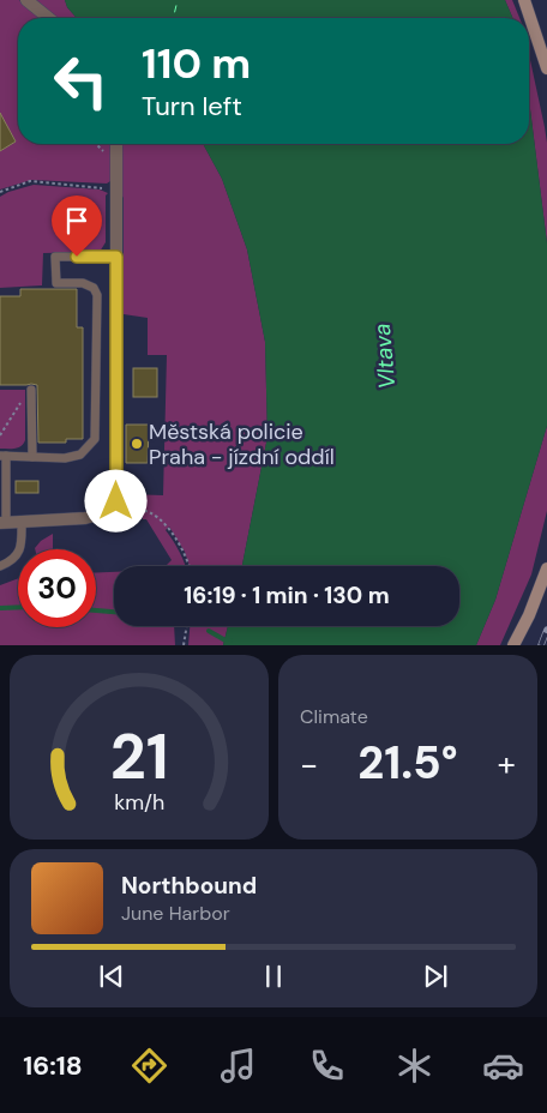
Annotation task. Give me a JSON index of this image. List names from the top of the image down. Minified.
{"water":["Vltava"],"places":["Městská policie Praha - jízdní oddíl"],"page":{"turn":["110 m","Turn left"],"limit":"30","trip":"16:19 · 1 min · 130 m","tile":"Climate","heat":["−","21.5°","+"],"song":["Northbound","June Harbor"],"tabs":"16:18","gauge":["21","km/h"]}}
